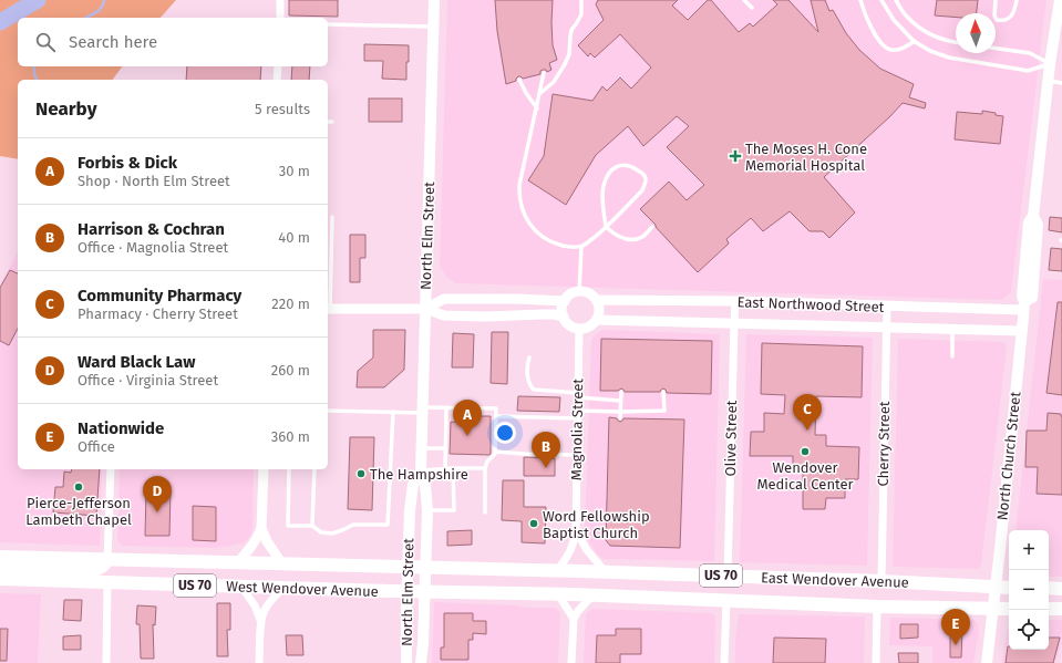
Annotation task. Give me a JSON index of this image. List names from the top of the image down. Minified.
{"streets":{"highway":["US 70","East Wendover Avenue","West Wendover Avenue"],"main road":["North Elm Street","North Church Street"],"street":["East Northwood Street","Magnolia Street","Olive Street","Cherry Street"]},"crossings":[["East Northwood Street","Magnolia Street"],["East Northwood Street","Olive Street"],["East Northwood Street","Cherry Street"],["East Northwood Street","North Church Street"],["Magnolia Street","East Wendover Avenue"],["Olive Street","East Wendover Avenue"],["Cherry Street","East Wendover Avenue"],["North Church Street","East Wendover Avenue"],["East Wendover Avenue","West Wendover Avenue"]],"places":{"health":["The Moses H. Cone Memorial Hospital"],"other":["Wendover Medical Center","The Hampshire","Pierce-Jefferson Lambeth Chapel","Word Fellowship Baptist Church"]},"north":"top","page":{"search":"Search here","heading":["Nearby","5 results"],"list":[{"mark":"A","name":"Forbis & Dick","note":"Shop · North Elm Street","value":"30 m"},{"mark":"B","name":"Harrison & Cochran","note":"Office · Magnolia Street","value":"40 m"},{"mark":"C","name":"Community Pharmacy","note":"Pharmacy · Cherry Street","value":"220 m"},{"mark":"D","name":"Ward Black Law","note":"Office · Virginia Street","value":"260 m"},{"mark":"E","name":"Nationwide","note":"Office","value":"360 m"}],"pins":["C","A","B","D","E"],"map_buttons":["+","−"]}}
